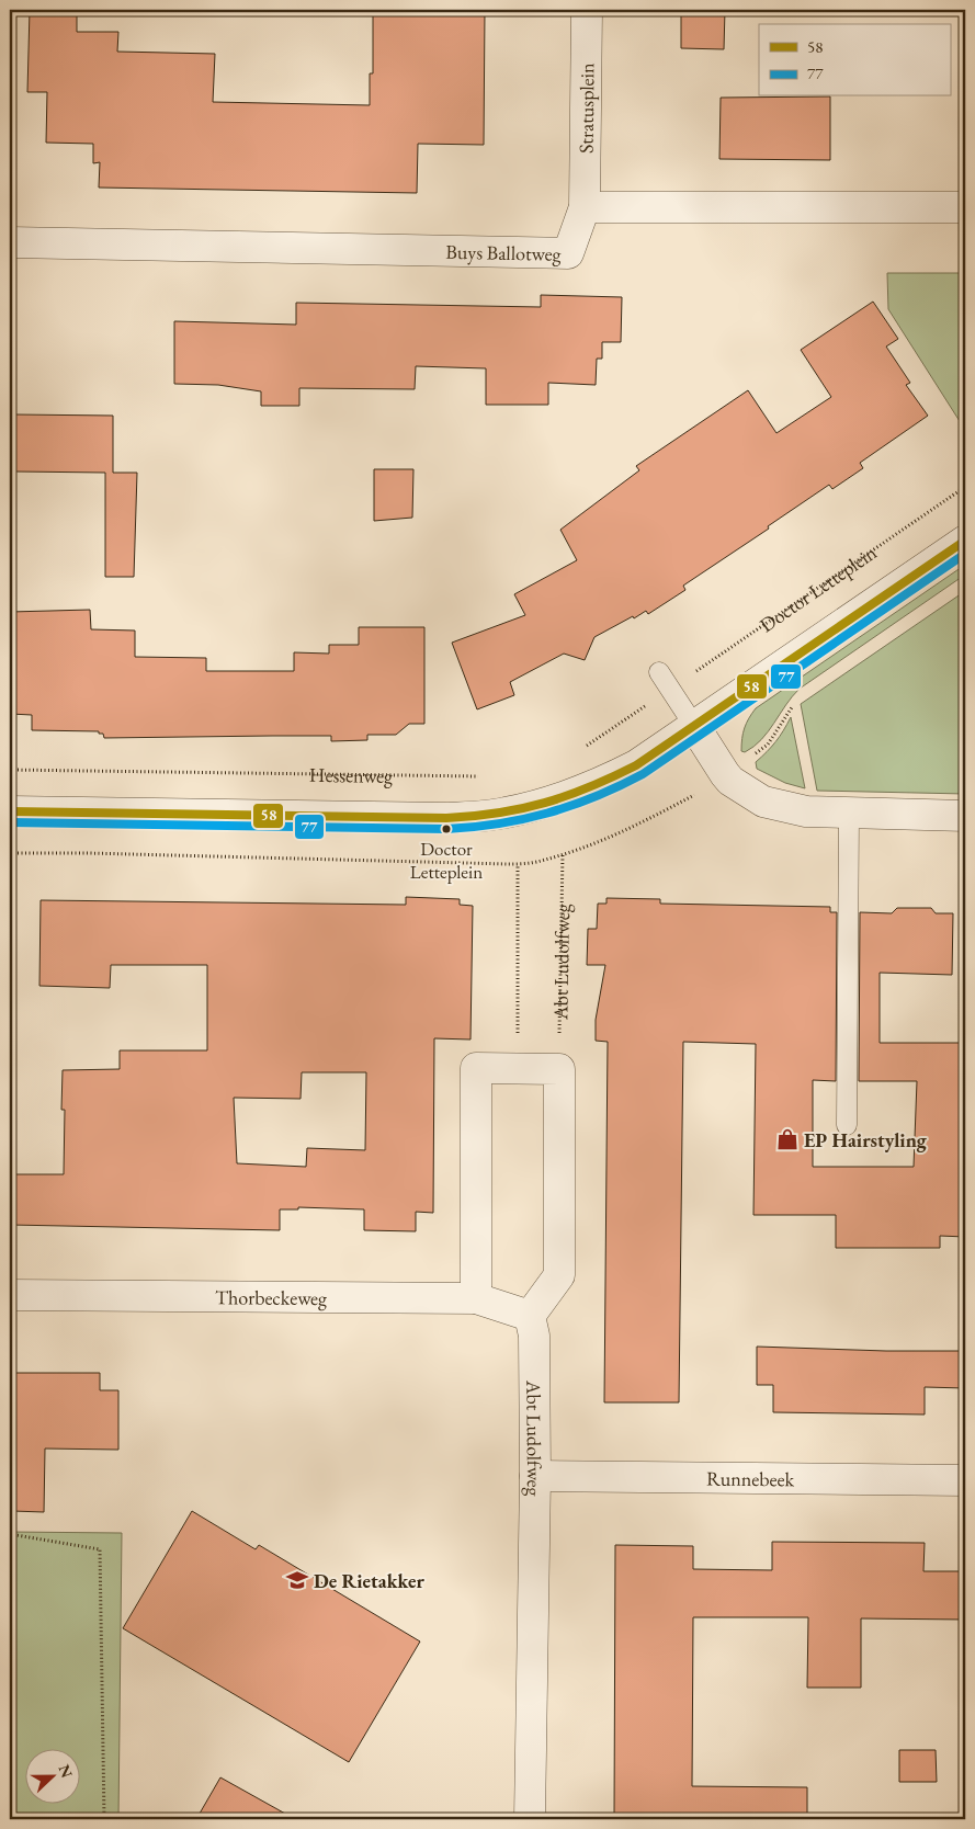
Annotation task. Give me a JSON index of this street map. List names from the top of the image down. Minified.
{"streets":{"street":["Stratusplein","Buys Ballotweg","Abt Ludolfweg","Thorbeckeweg","Runnebeek"],"path":["Doctor Letteplein","Hessenweg"]},"crossings":[["Stratusplein","Buys Ballotweg"],["Abt Ludolfweg","Thorbeckeweg"],["Abt Ludolfweg","Runnebeek"]],"places":{"other":["Doctor Letteplein"],"shop":["EP Hairstyling"],"school or university":["De Rietakker"]},"lines":["transit line 58","transit line 77"],"legend":["58","77"],"north":"right"}
